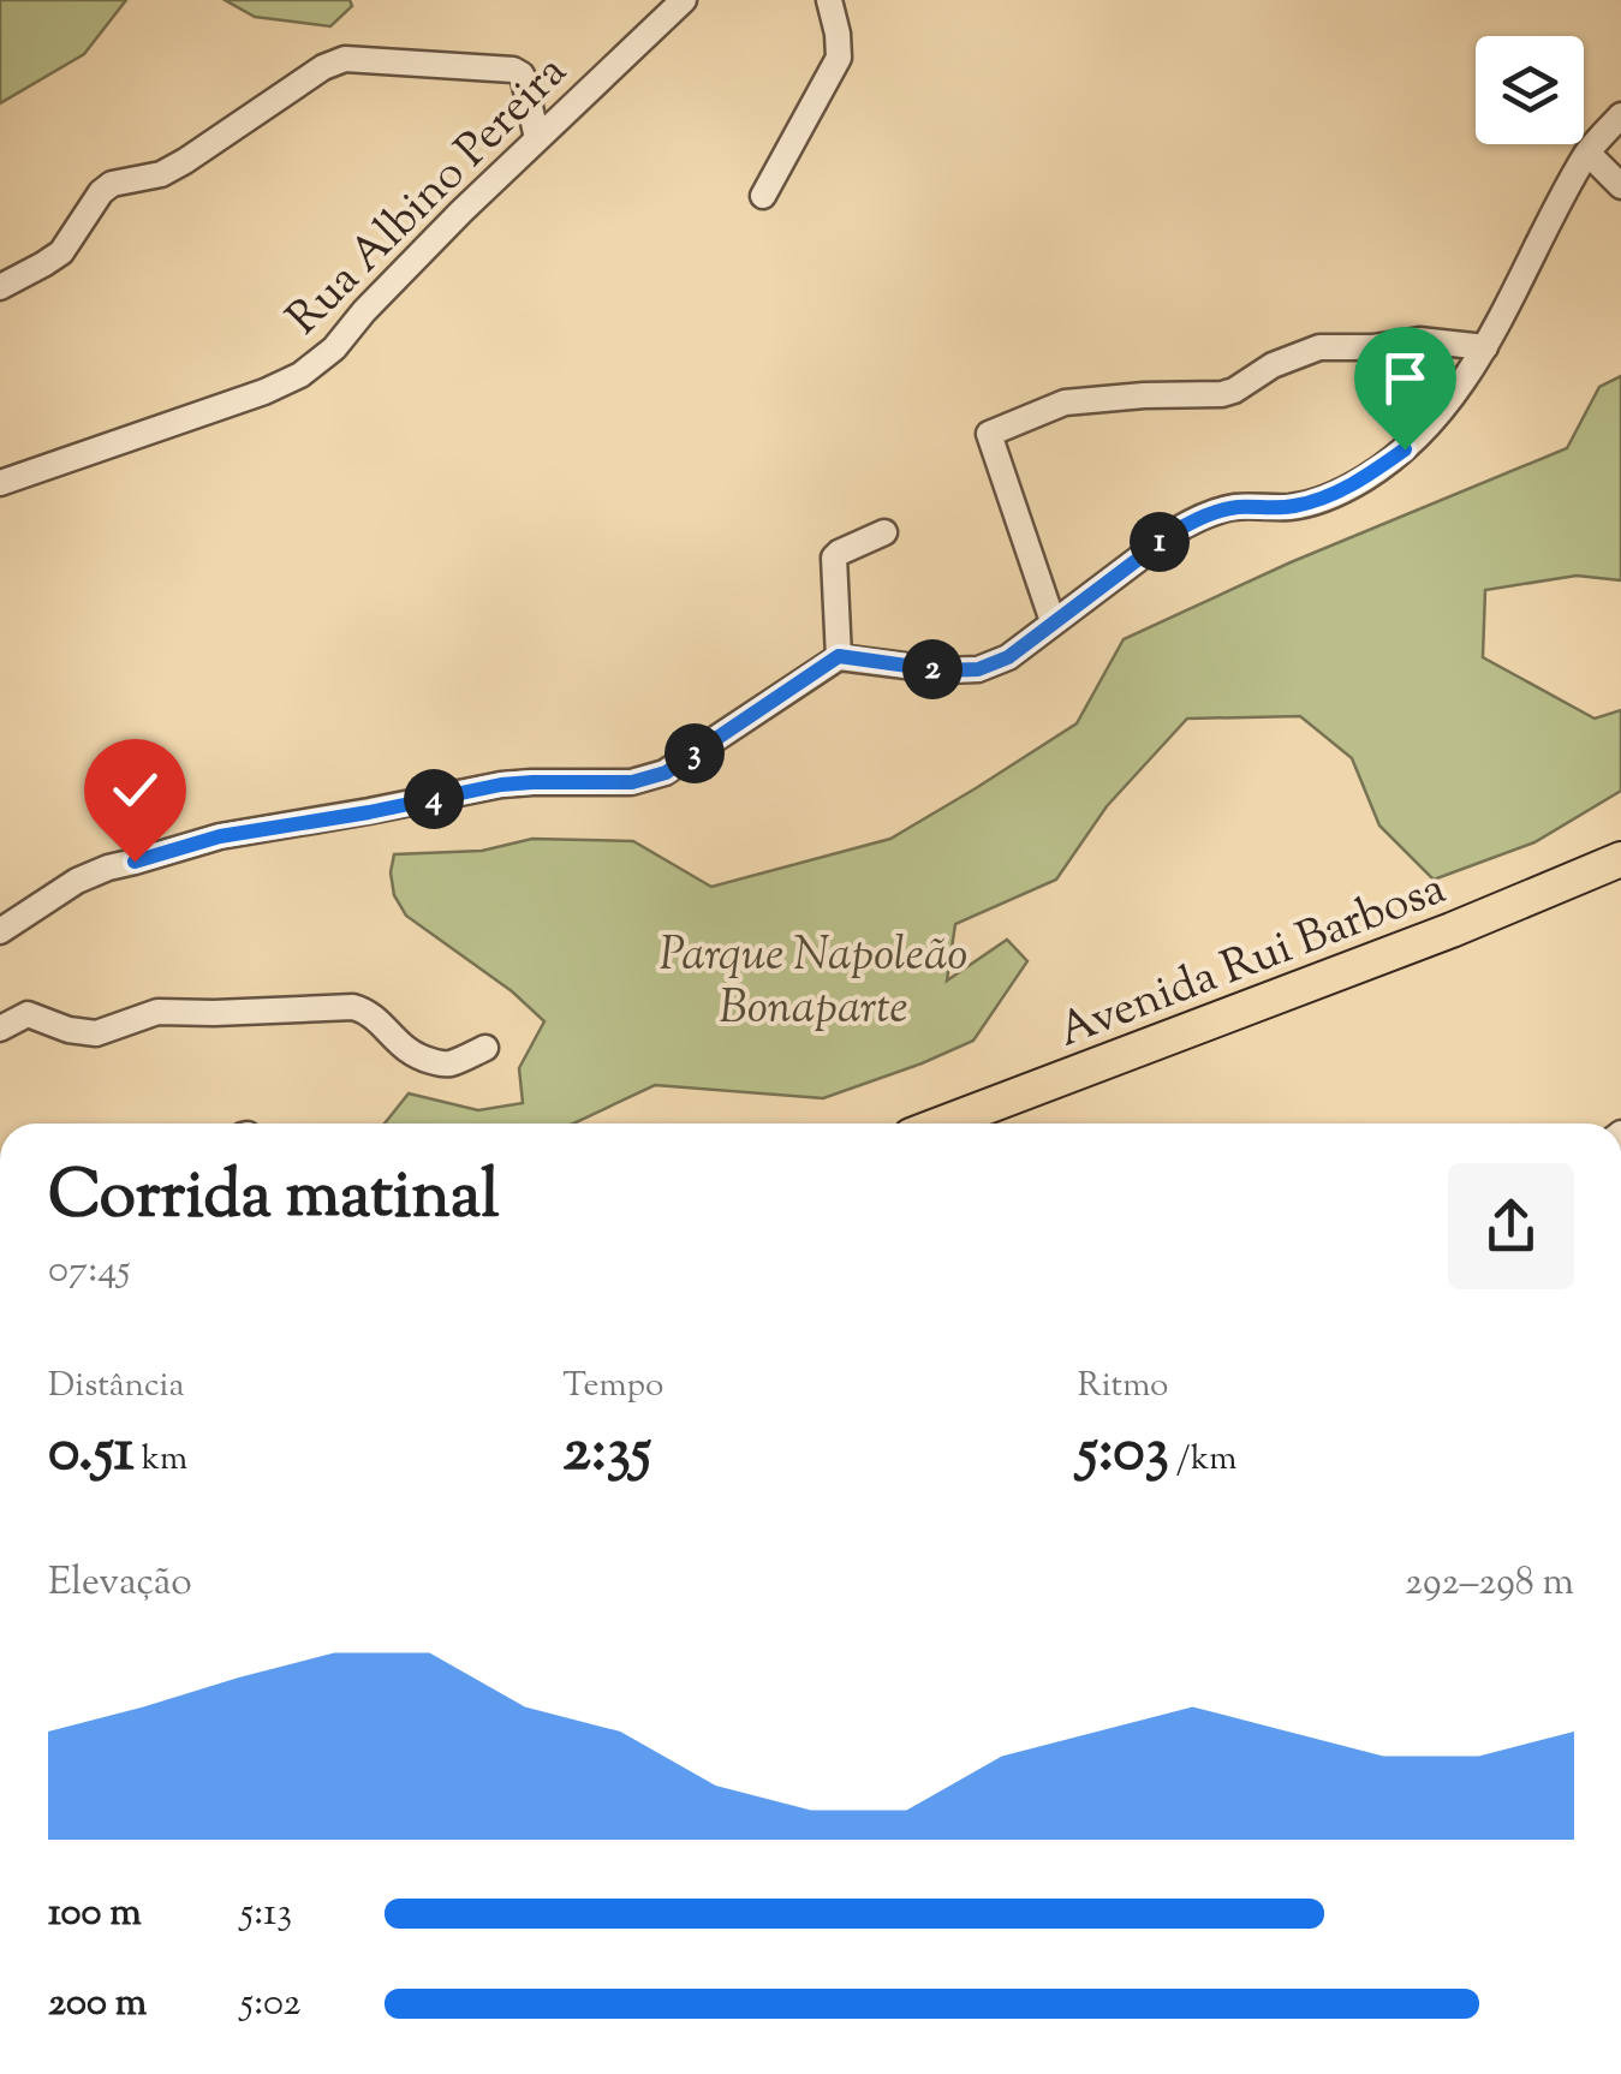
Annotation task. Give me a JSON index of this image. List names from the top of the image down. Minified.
{"streets":{"main road":["Avenida Rui Barbosa"],"street":["Rua Albino Pereira"]},"parks":["Parque Napoleão Bonaparte"],"page":{"pins":["1","2","3","4"],"heading":["Corrida matinal","07:45"],"stats":[["Distância","0.51 km"],["Tempo","2:35"],["Ritmo","5:03 /km"]],"chart":["Elevação","292–298 m"],"list":[{"name":"100 m","note":"5:13"},{"name":"200 m","note":"5:02"}]}}
